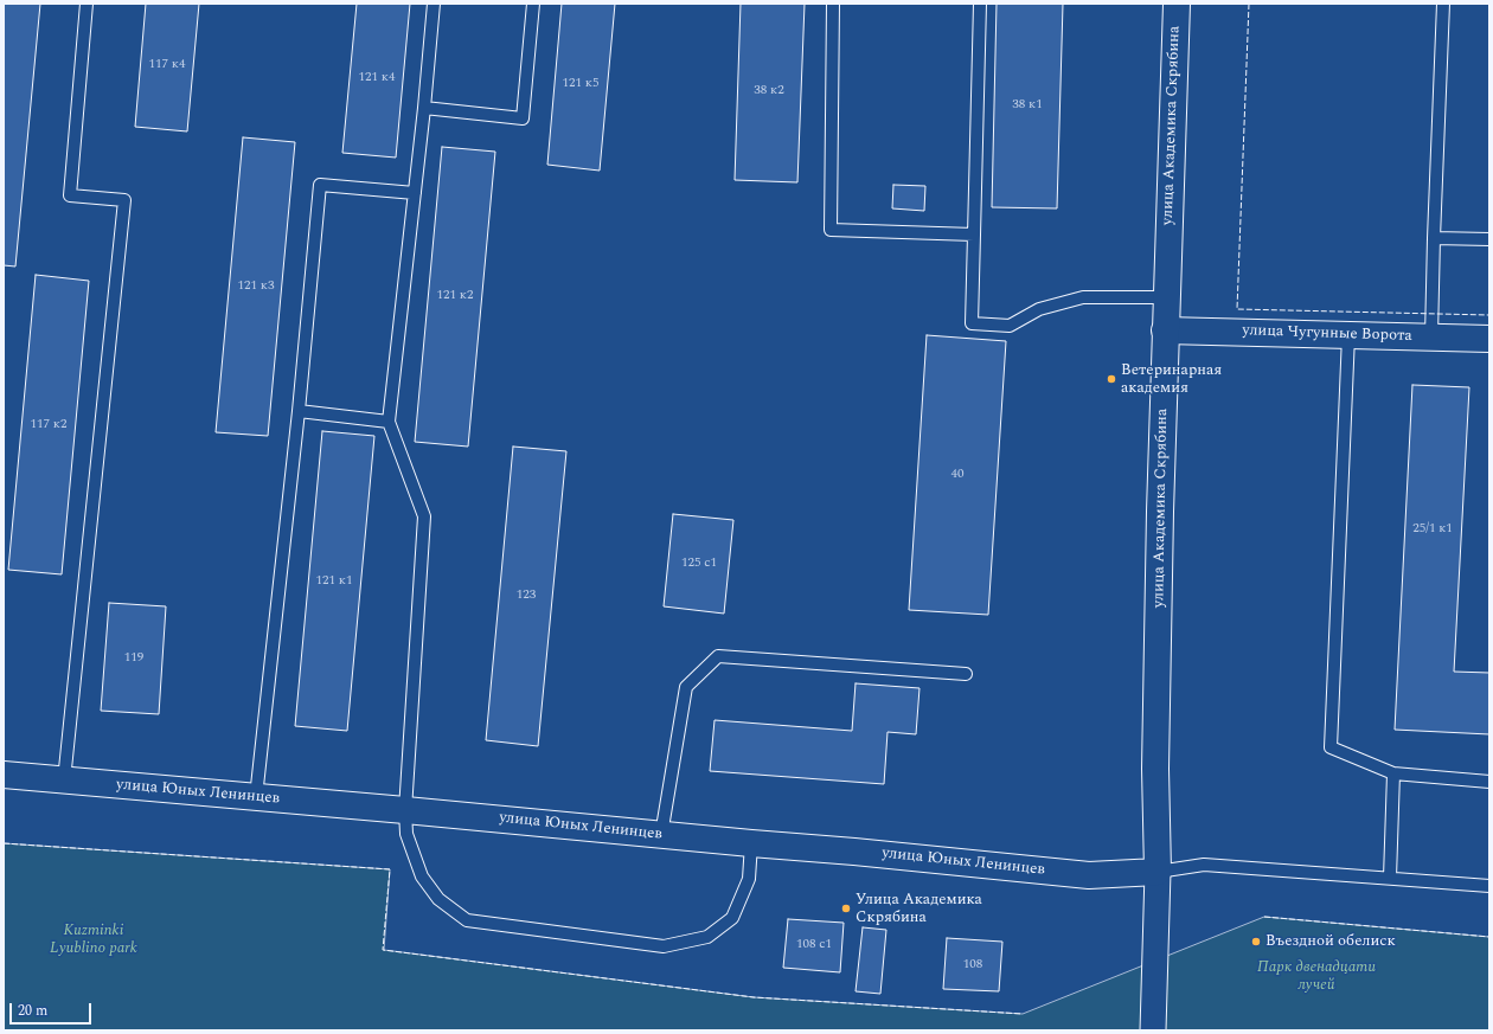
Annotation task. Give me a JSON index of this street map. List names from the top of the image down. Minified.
{"streets":{"main road":["улица Академика Скрябина","улица Чугунные Ворота","улица Юных Ленинцев"]},"crossings":[["улица Академика Скрябина","улица Чугунные Ворота"],["улица Академика Скрябина","улица Юных Ленинцев"]],"parks":["Kuzminki Lyublino park","Парк двенадцати лучей"],"places":["Ветеринарная академия","Улица Академика Скрябина","Въездной обелиск"],"house_numbers":["117 к4","121 к4","121 к5","38 к2","38 к1","121 к3","121 к2","117 к2","40","25/1 к1","125 с1","121 к1","123","119","108 с1","108"],"scale_bar":"20 m"}
